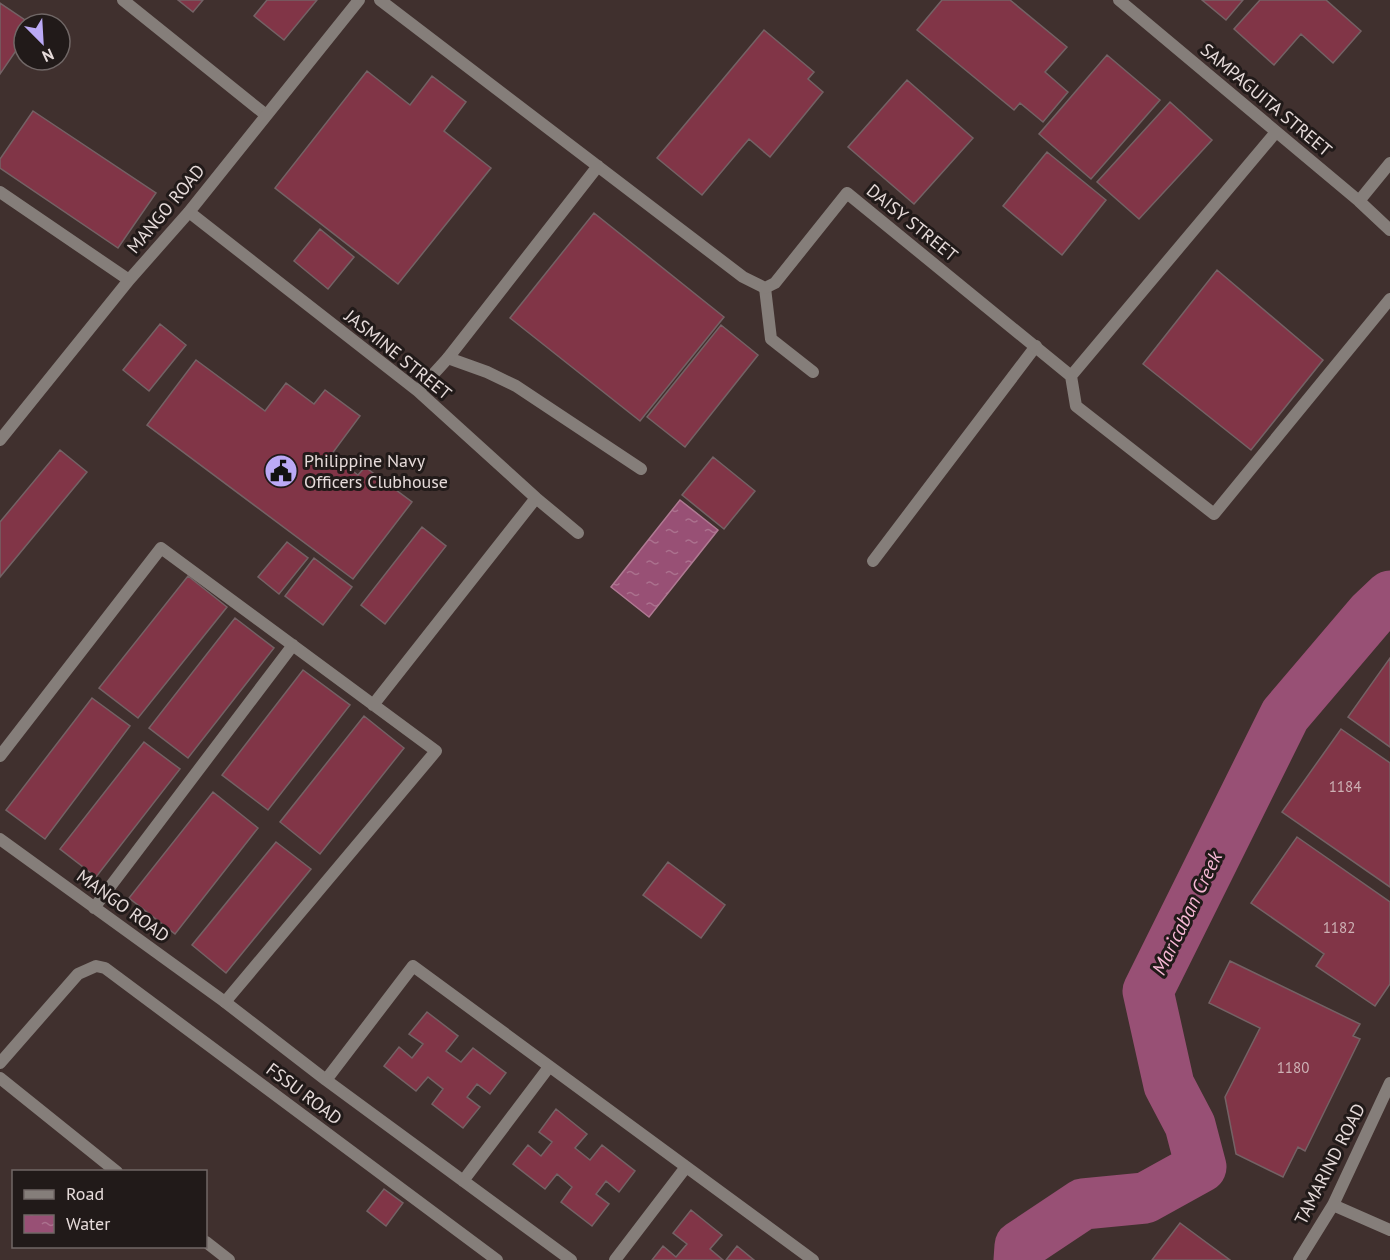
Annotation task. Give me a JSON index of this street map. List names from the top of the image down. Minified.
{"streets":{"street":["SAMPAGUITA STREET","MANGO ROAD","DAISY STREET","JASMINE STREET","FSSU ROAD","TAMARIND ROAD"]},"crossings":[["MANGO ROAD","JASMINE STREET"]],"water":["Maricaban Creek"],"places":{"public building":["Philippine Navy Officers Clubhouse"]},"house_numbers":["1184","1182","1180"],"legend":["Road","Water"],"north":"bottom right"}
